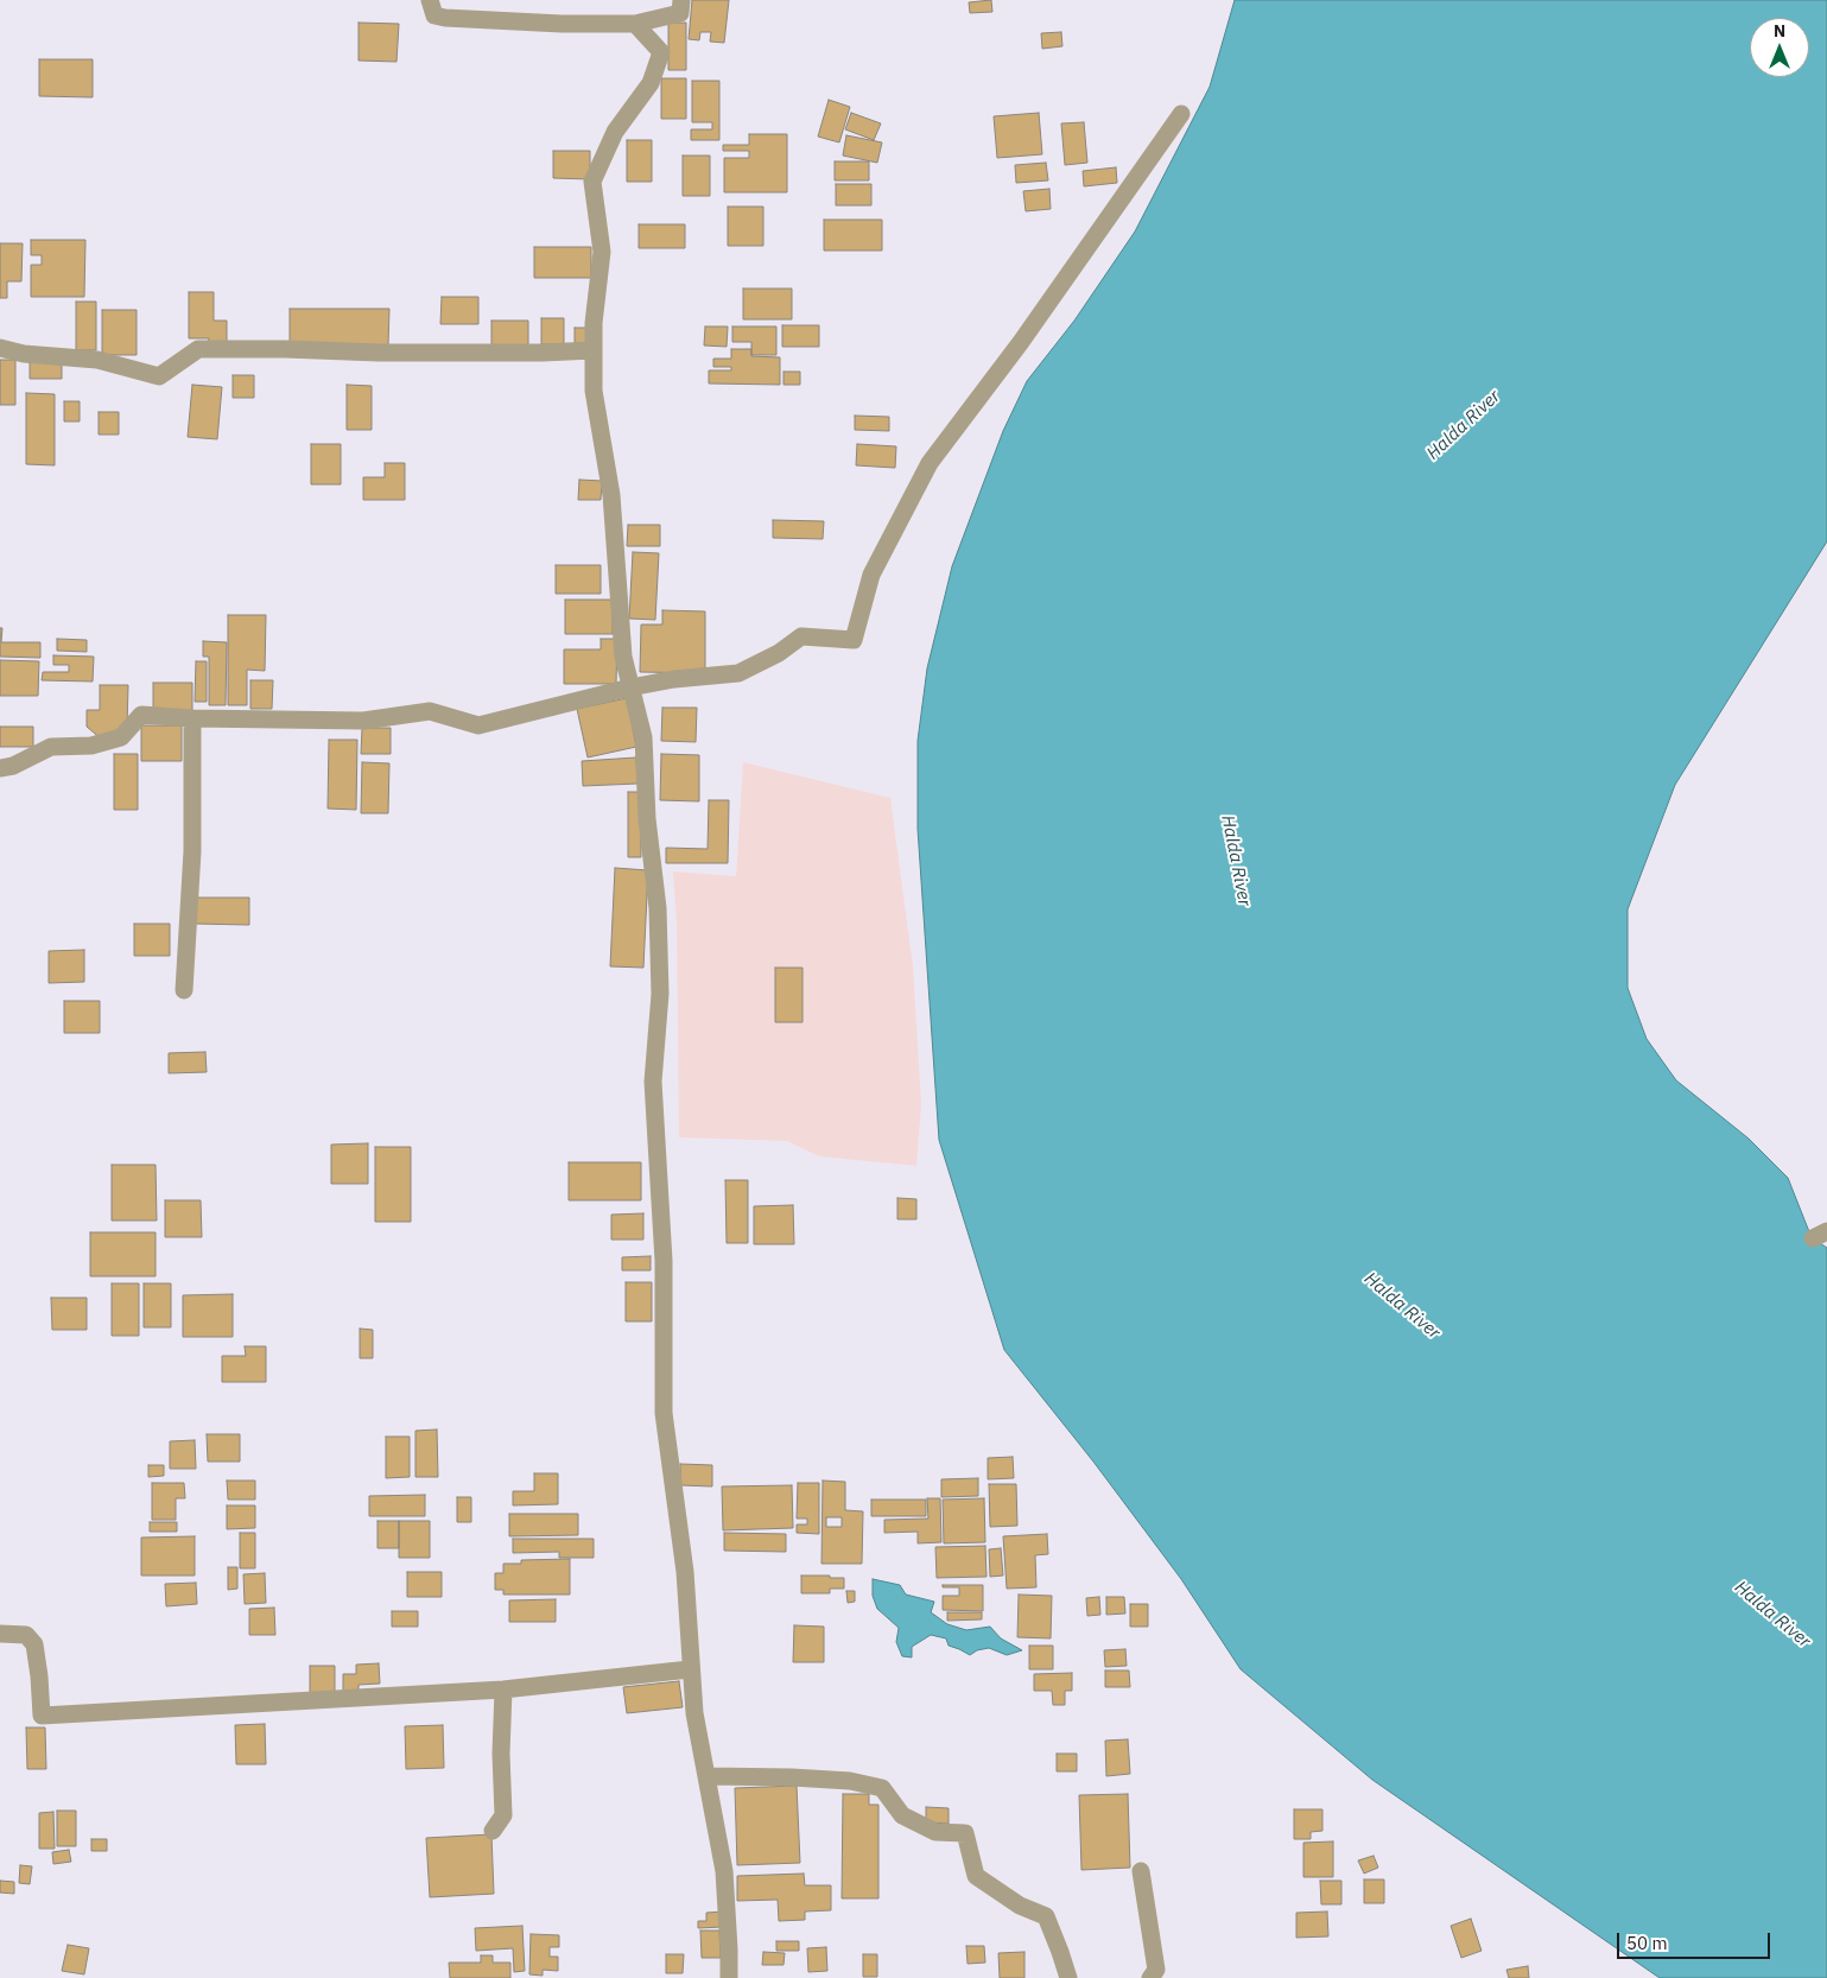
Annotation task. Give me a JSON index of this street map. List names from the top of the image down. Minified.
{"water":["Halda River"],"scale_bar":"50 m","north":"top"}
